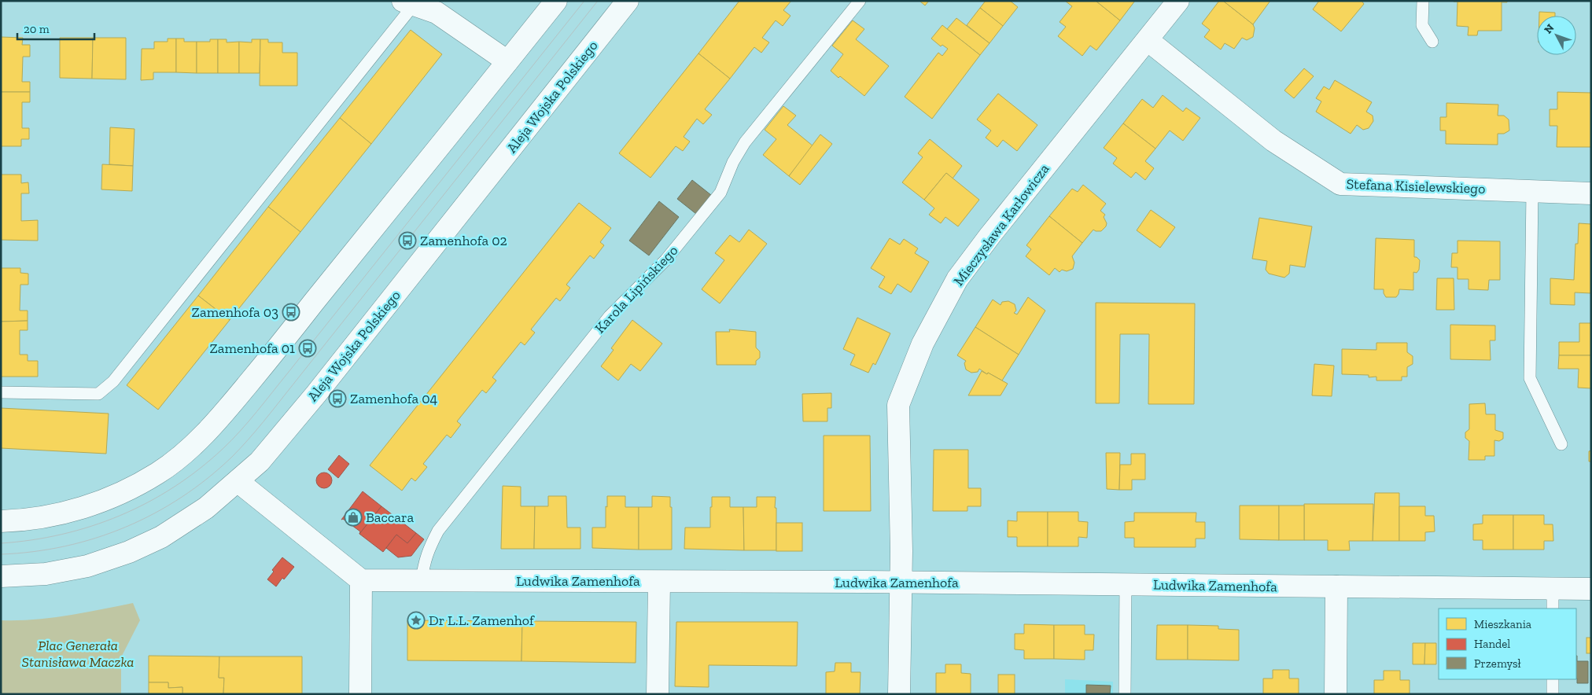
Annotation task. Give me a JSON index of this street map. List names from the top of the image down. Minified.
{"streets":{"street":["Aleja Wojska Polskiego","Stefana Kisielewskiego","Mieczysława Karłowicza","Ludwika Zamenhofa"],"lane":["Karola Lipińskiego"]},"crossings":[["Stefana Kisielewskiego","Mieczysława Karłowicza"],["Mieczysława Karłowicza","Ludwika Zamenhofa"],["Karola Lipińskiego","Ludwika Zamenhofa"]],"parks":["Plac Generała Stanisława Maczka"],"places":{"bus stop":["Zamenhofa 02","Zamenhofa 03","Zamenhofa 01","Zamenhofa 04"],"shop":["Baccara"],"place":["Dr L.L. Zamenhof"]},"legend":["Mieszkania","Handel","Przemysł"],"scale_bar":"20 m","north":"top left"}
